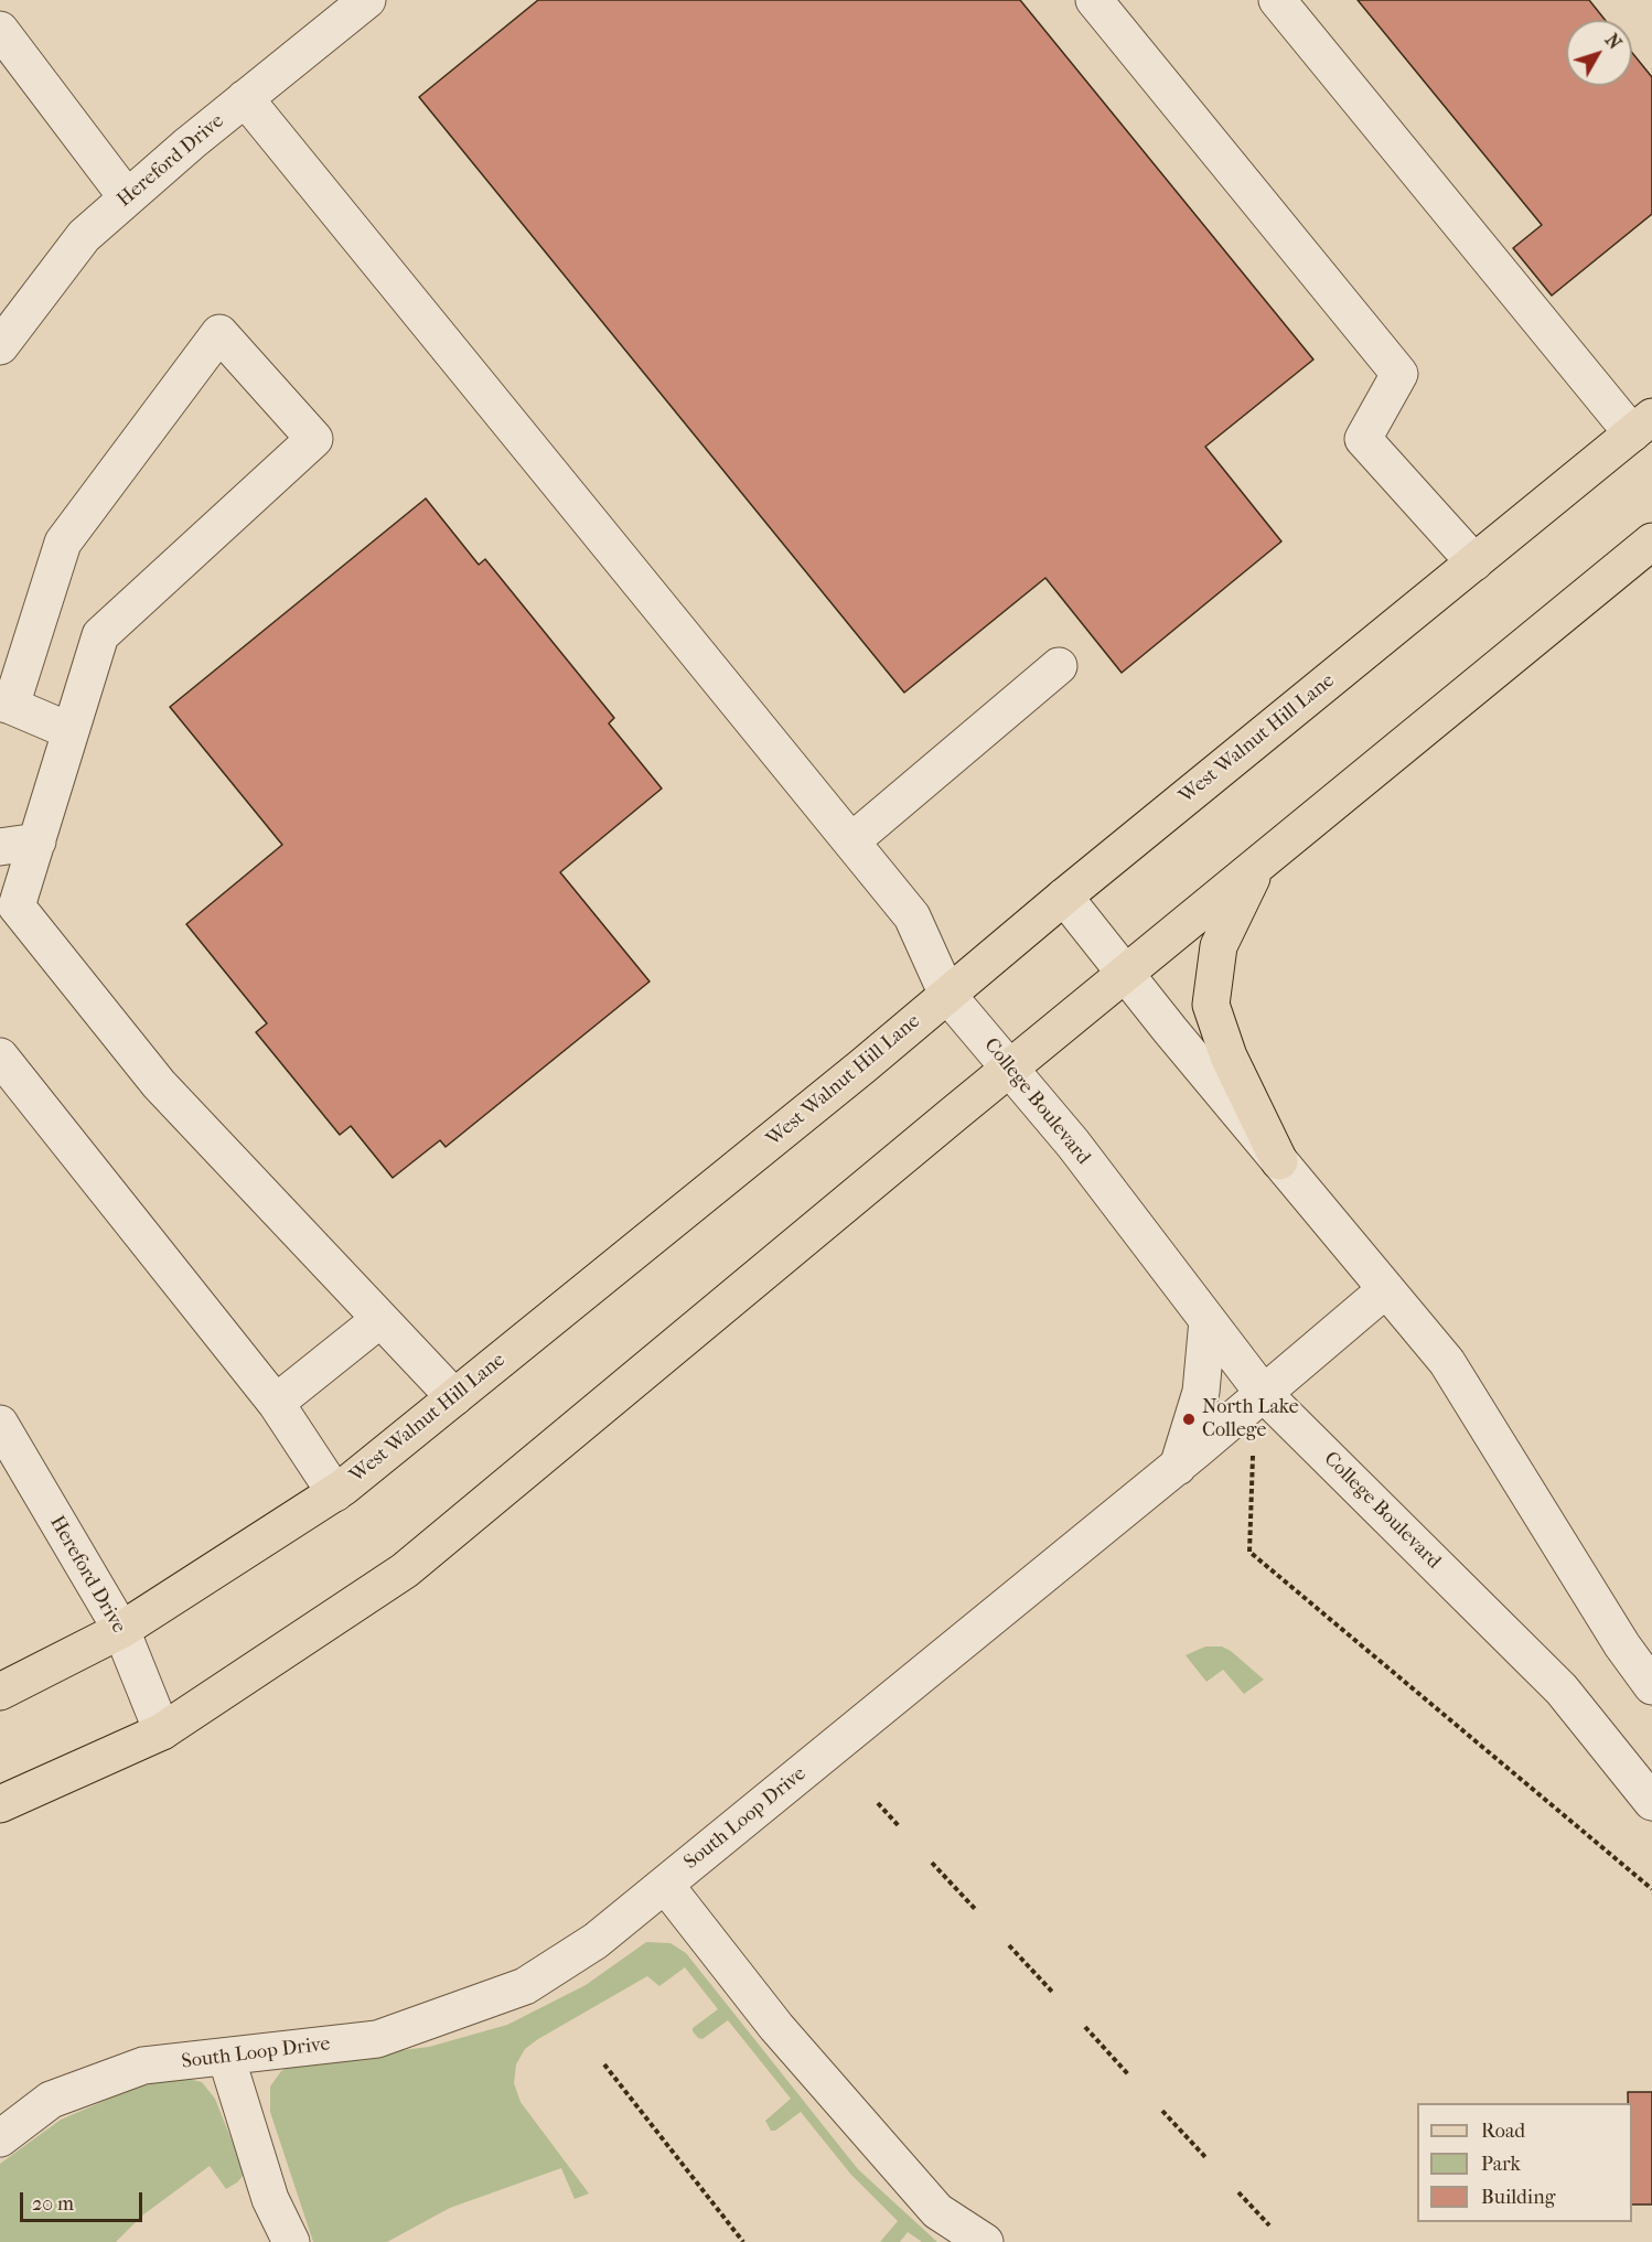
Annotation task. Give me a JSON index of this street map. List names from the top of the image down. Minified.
{"streets":{"main road":["West Walnut Hill Lane"],"street":["Hereford Drive","College Boulevard","South Loop Drive"]},"crossings":[["Hereford Drive","West Walnut Hill Lane"],["Hereford Drive","College Boulevard"],["West Walnut Hill Lane","College Boulevard"],["College Boulevard","South Loop Drive"]],"places":["North Lake College"],"legend":["Road","Park","Building"],"scale_bar":"20 m","north":"top right"}
